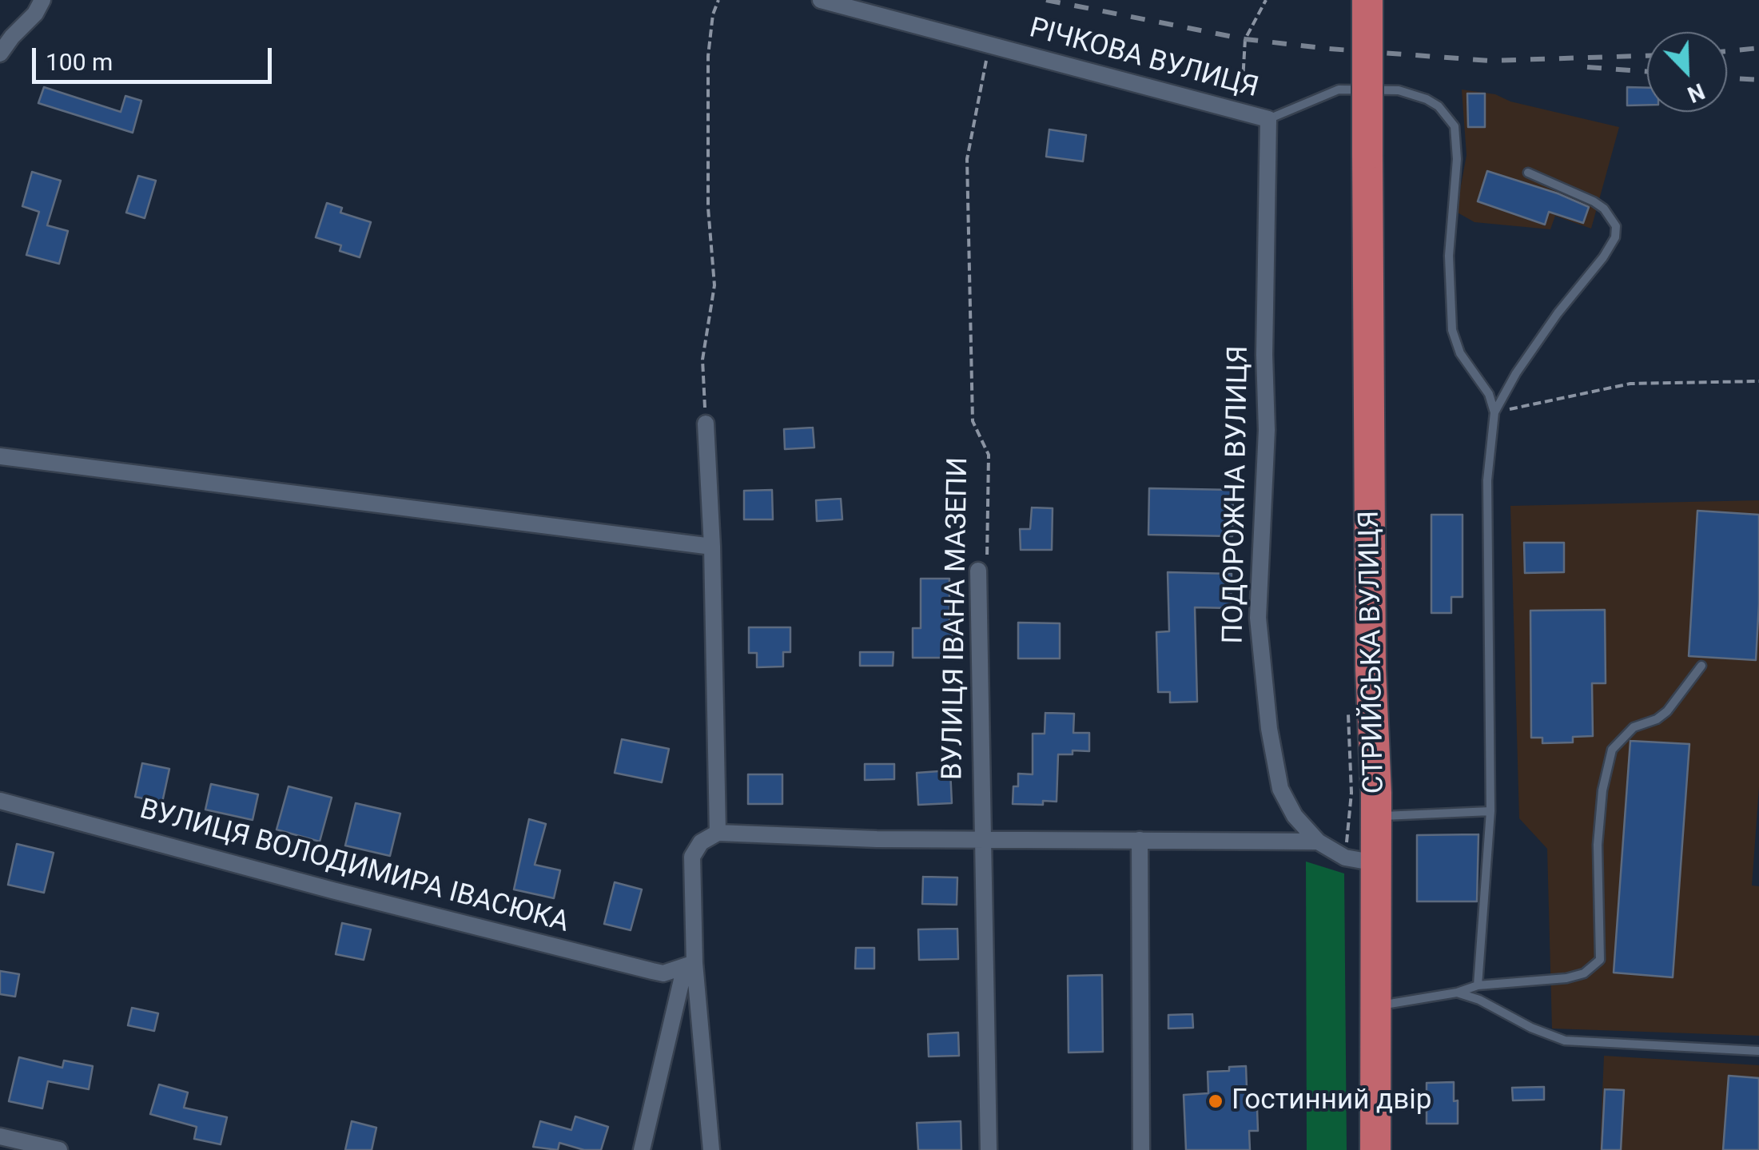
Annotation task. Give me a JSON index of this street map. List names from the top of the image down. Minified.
{"streets":{"highway":["СТРИЙСЬКА ВУЛИЦЯ"],"street":["РІЧКОВА ВУЛИЦЯ","ПОДОРОЖНА ВУЛИЦЯ","ВУЛИЦЯ ІВАНА МАЗЕПИ","ВУЛИЦЯ ВОЛОДИМИРА ІВАСЮКА"]},"crossings":[["РІЧКОВА ВУЛИЦЯ","ПОДОРОЖНА ВУЛИЦЯ"],["РІЧКОВА ВУЛИЦЯ","ВУЛИЦЯ ІВАНА МАЗЕПИ"],["ПОДОРОЖНА ВУЛИЦЯ","СТРИЙСЬКА ВУЛИЦЯ"]],"places":["Гостинний двір"],"scale_bar":"100 m","north":"bottom right"}
